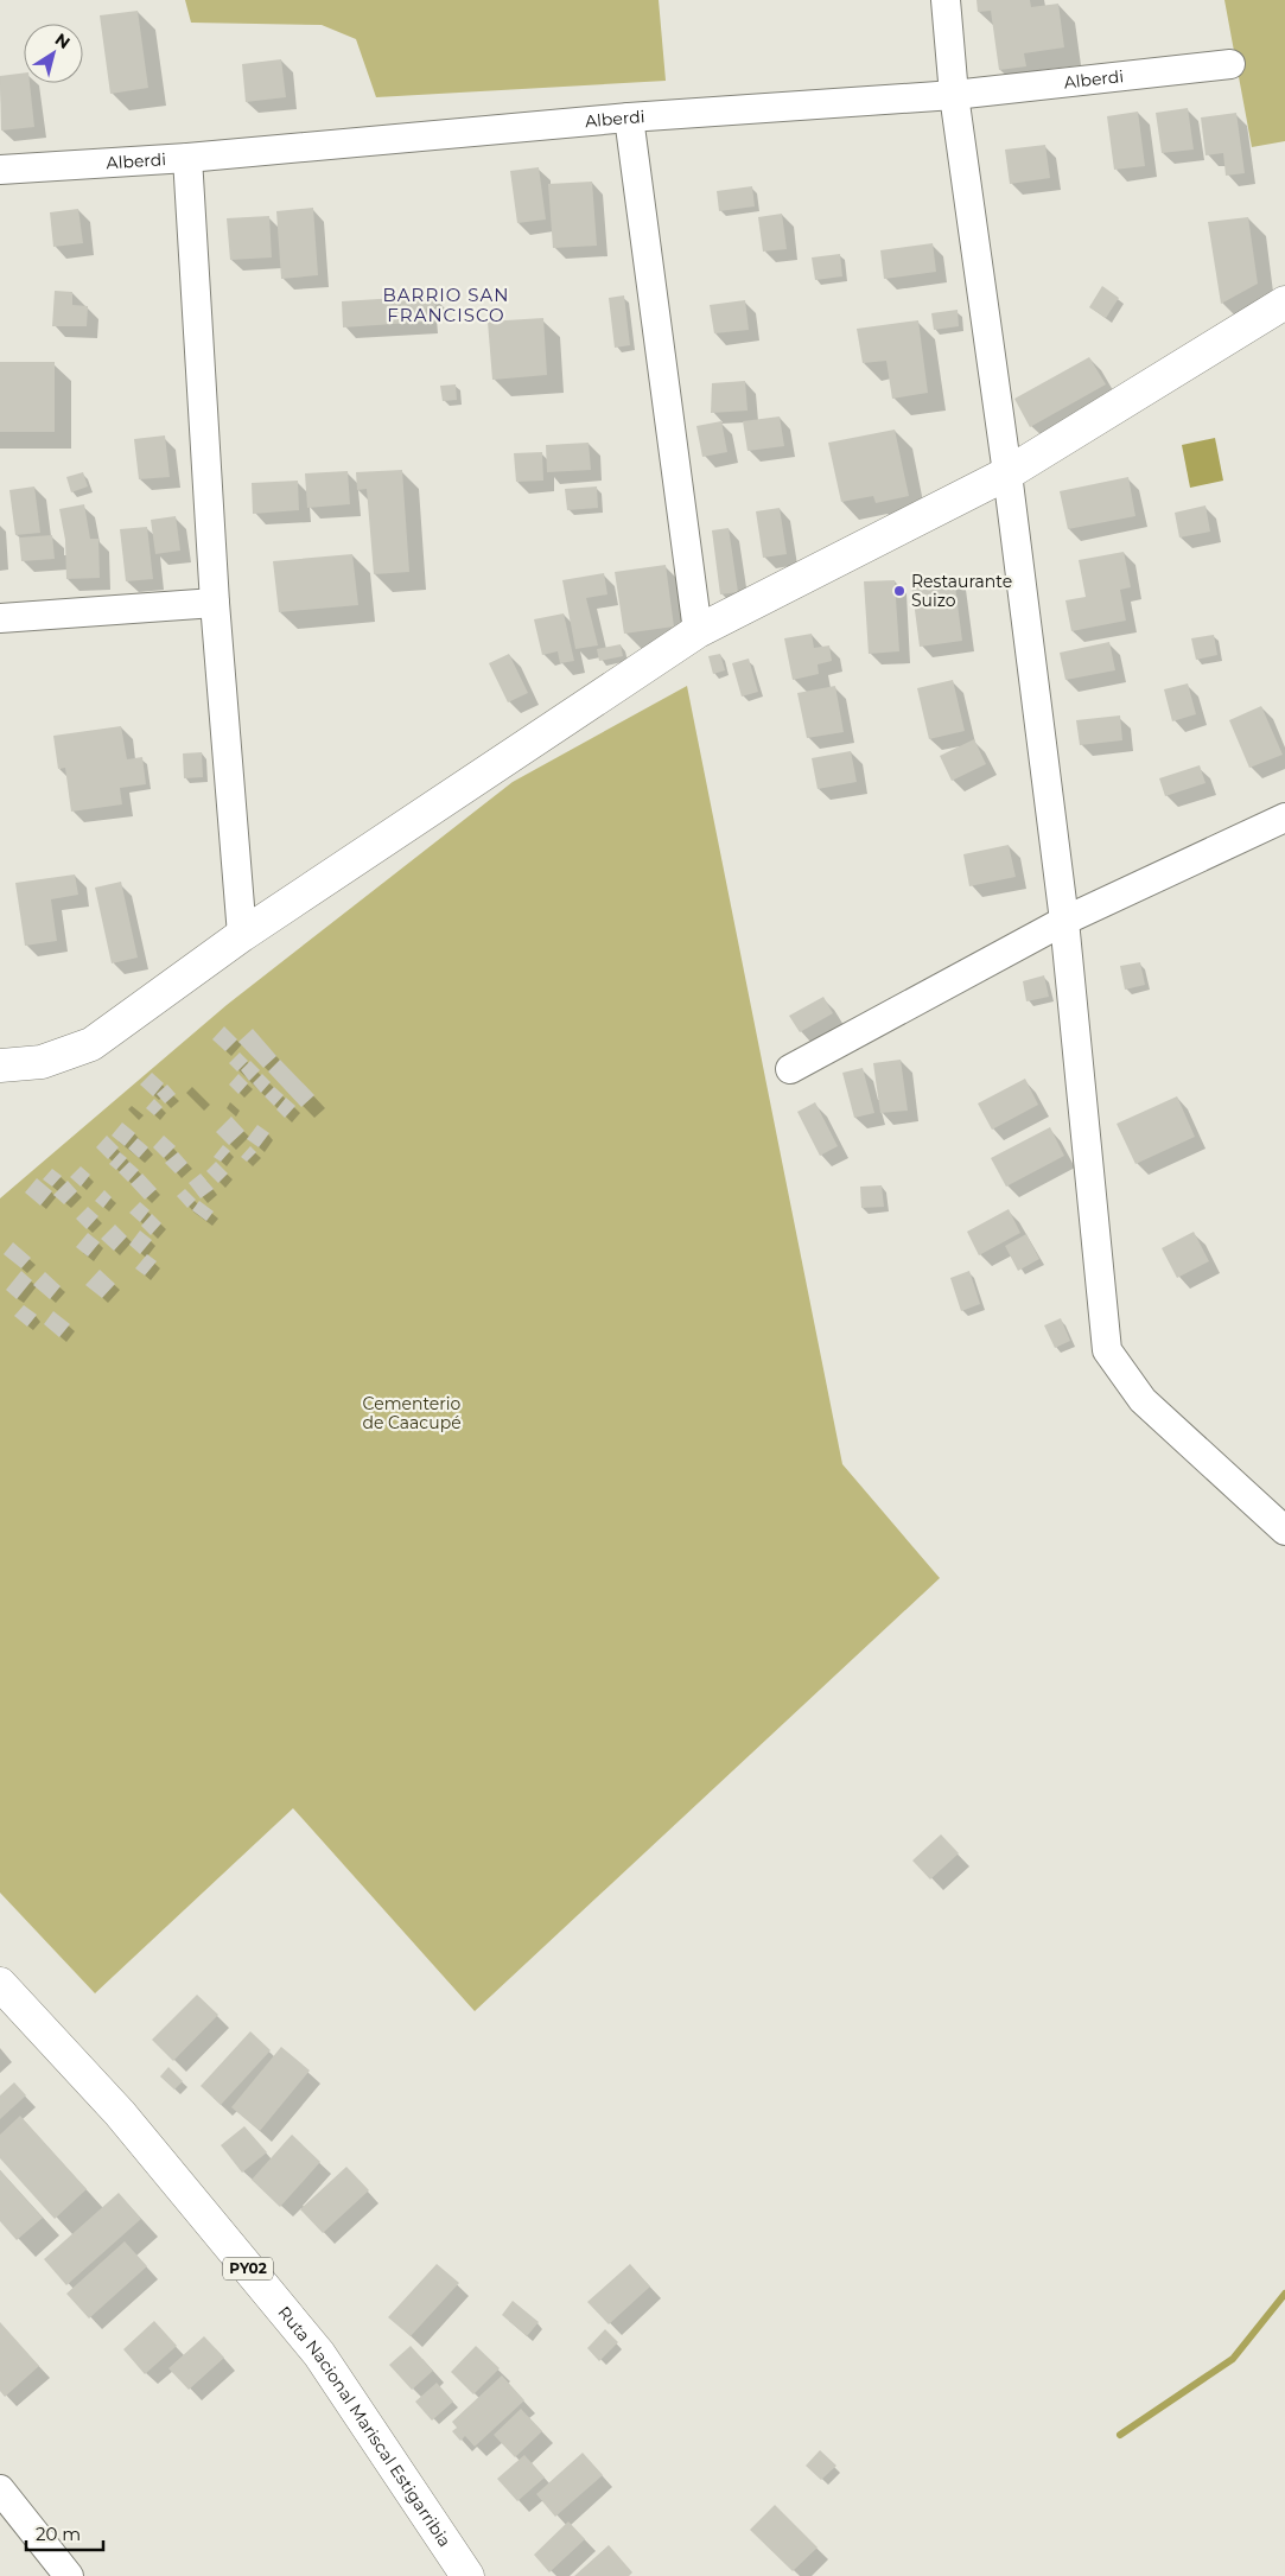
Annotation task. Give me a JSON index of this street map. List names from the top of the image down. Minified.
{"streets":{"street":["Alberdi","PY02","Ruta Nacional Mariscal Estigarribia"]},"districts":["BARRIO SAN FRANCISCO"],"parks":["Cementerio de Caacupé"],"places":["Restaurante Suizo"],"scale_bar":"20 m","north":"top right"}
